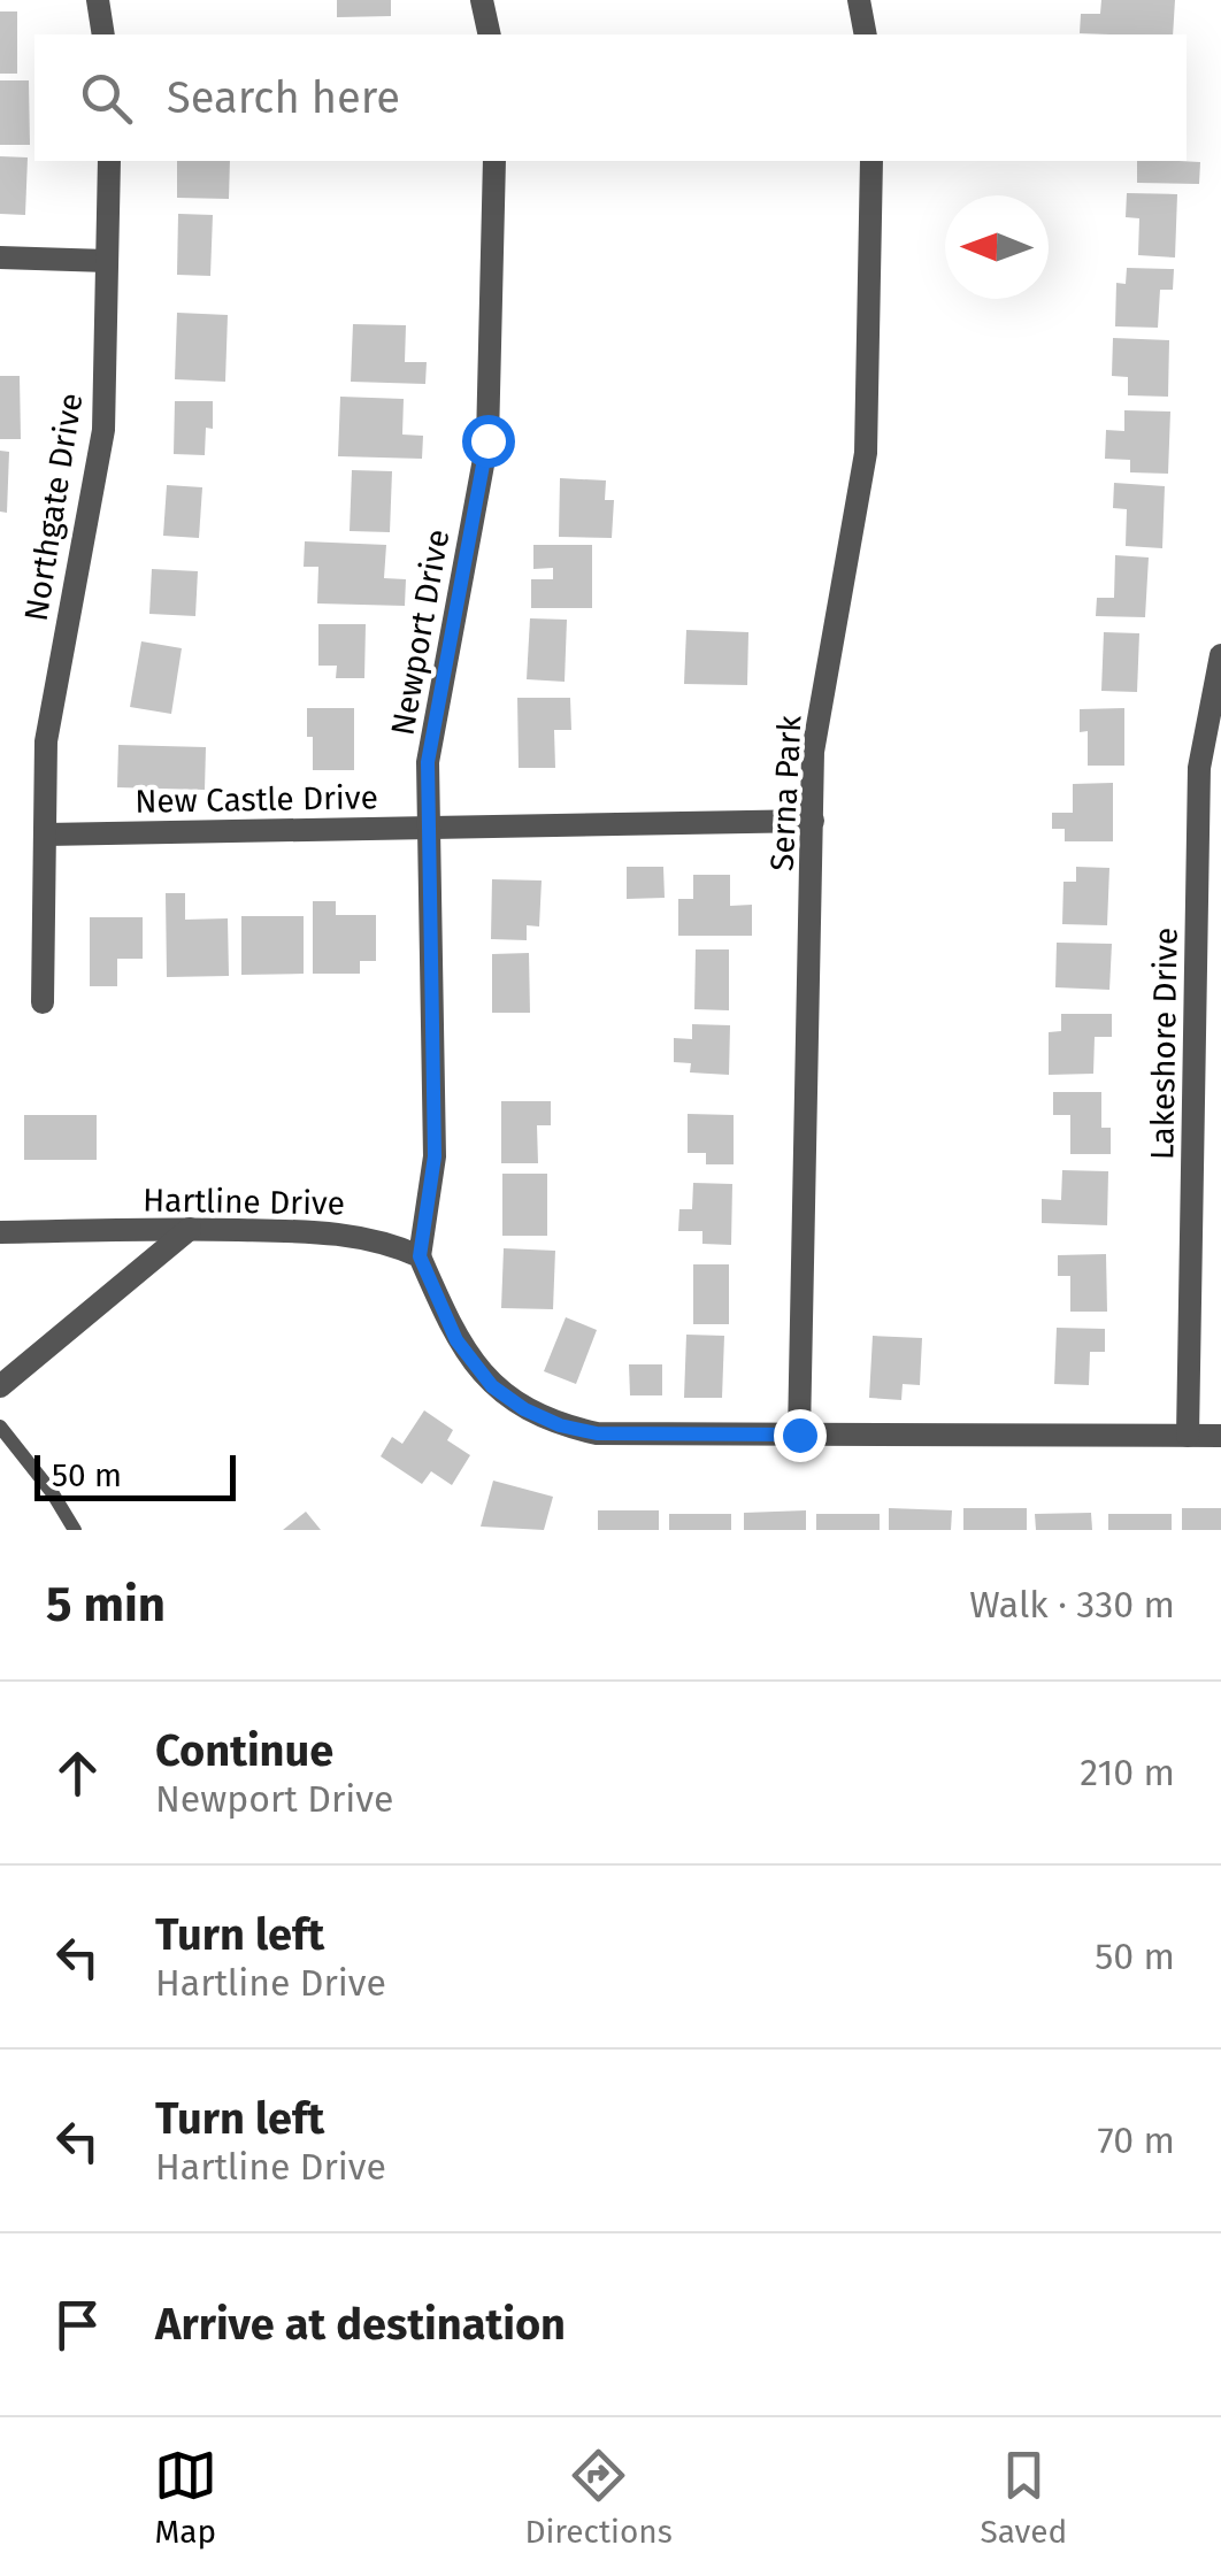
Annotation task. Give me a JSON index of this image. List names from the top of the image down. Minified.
{"streets":{"street":["Northgate Drive","Newport Drive","Serna Park","New Castle Drive","Lakeshore Drive","Hartline Drive"]},"crossings":[["Northgate Drive","New Castle Drive"],["Newport Drive","New Castle Drive"],["Newport Drive","Hartline Drive"],["Serna Park","New Castle Drive"]],"scale_bar":"50 m","north":"left","page":{"search":"Search here","scale":"50 m","heading":["5 min","Walk · 330 m"],"list":[["Continue","Newport Drive","210 m"],["Turn left","Hartline Drive","50 m"],["Turn left","Hartline Drive","70 m"],"Arrive at destination"],"nav":["Map","Directions","Saved"]}}
